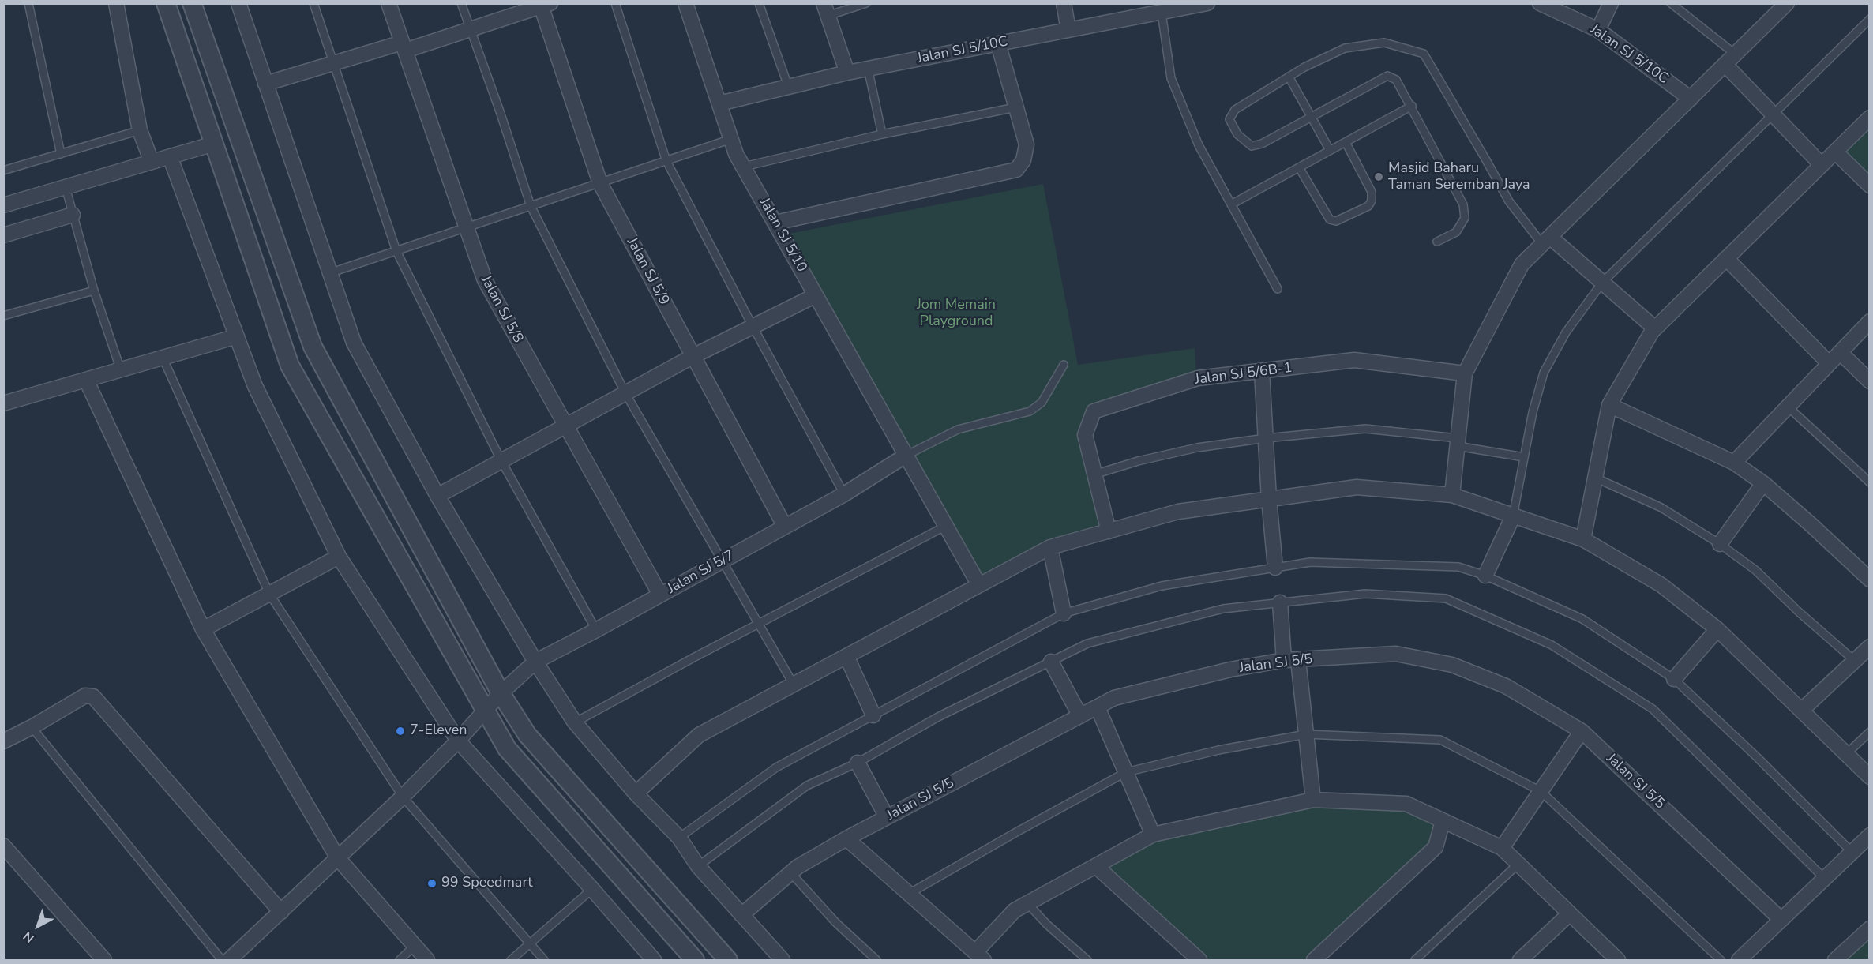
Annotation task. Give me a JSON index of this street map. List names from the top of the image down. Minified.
{"streets":{"street":["Jalan SJ 5/10C","Jalan SJ 5/10","Jalan SJ 5/9","Jalan SJ 5/8","Jalan SJ 5/6B-1","Jalan SJ 5/7","Jalan SJ 5/5"]},"crossings":[["Jalan SJ 5/10C","Jalan SJ 5/10"],["Jalan SJ 5/10","Jalan SJ 5/7"],["Jalan SJ 5/9","Jalan SJ 5/7"],["Jalan SJ 5/8","Jalan SJ 5/7"]],"parks":["Jom Memain Playground"],"places":["Masjid Baharu Taman Seremban Jaya","7-Eleven","99 Speedmart"],"north":"bottom left"}
